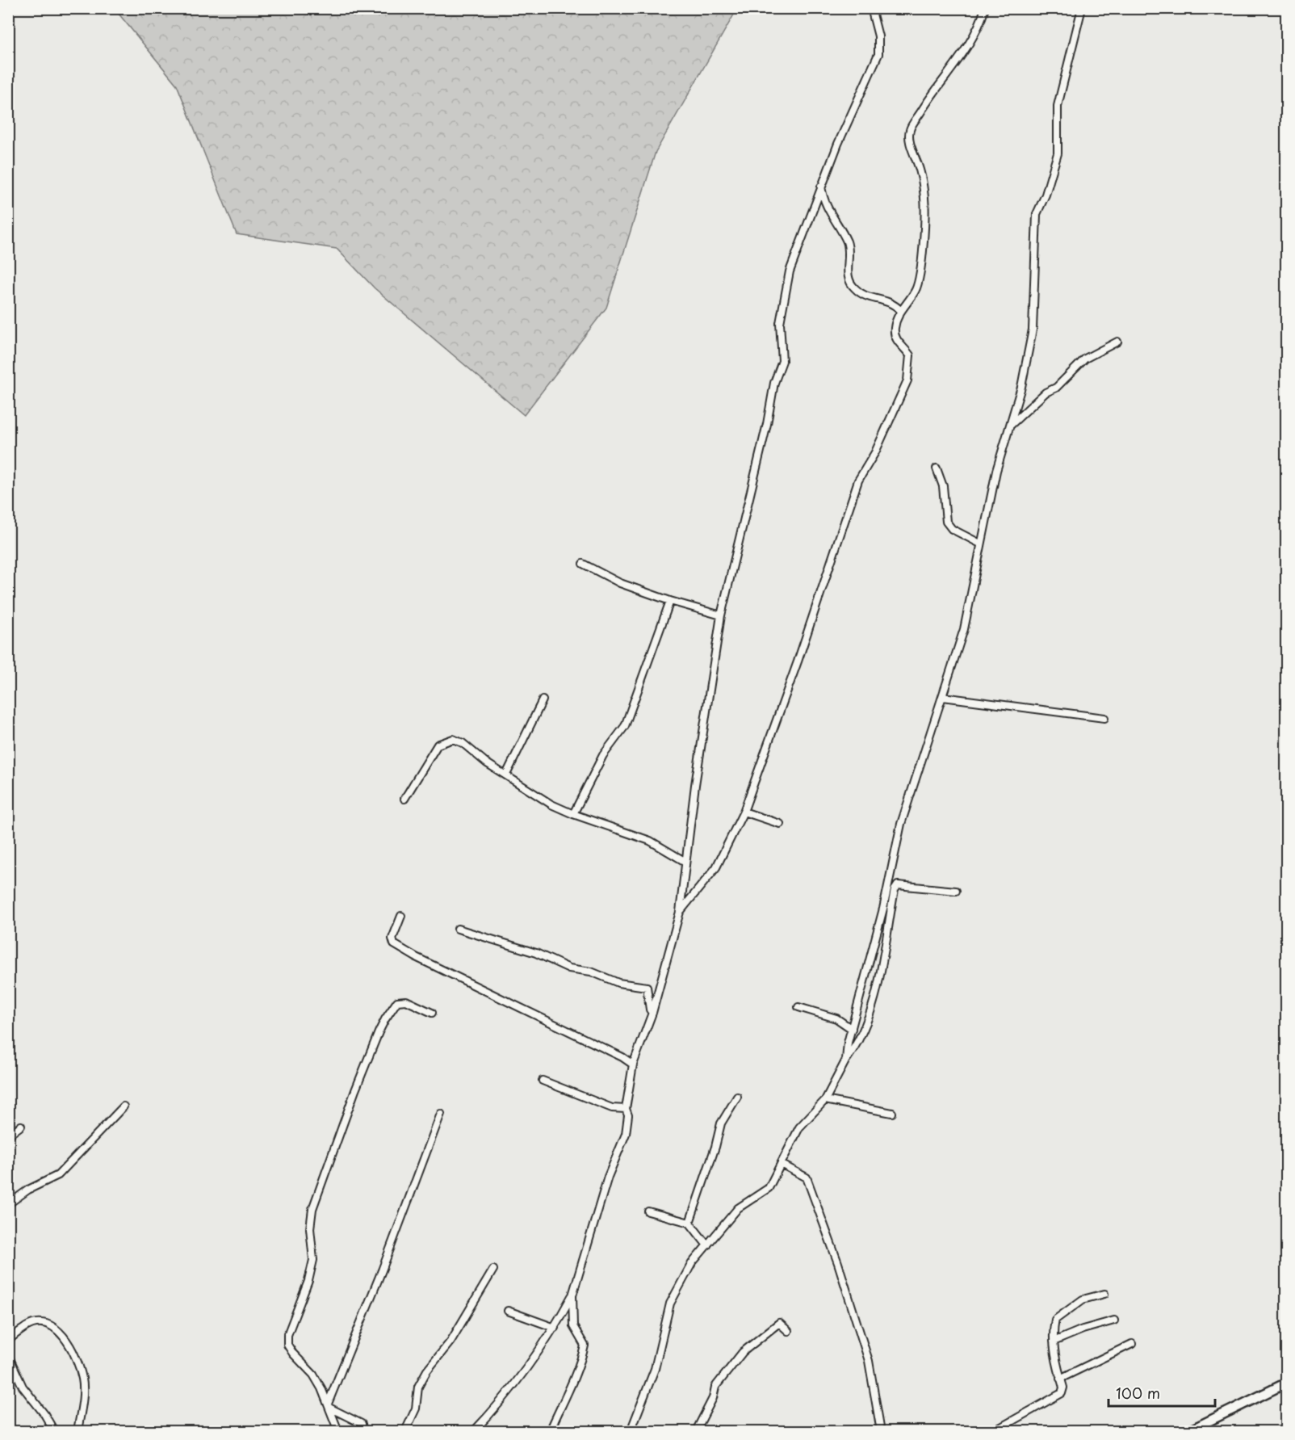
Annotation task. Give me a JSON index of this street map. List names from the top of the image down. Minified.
{"scale_bar":"100 m"}
